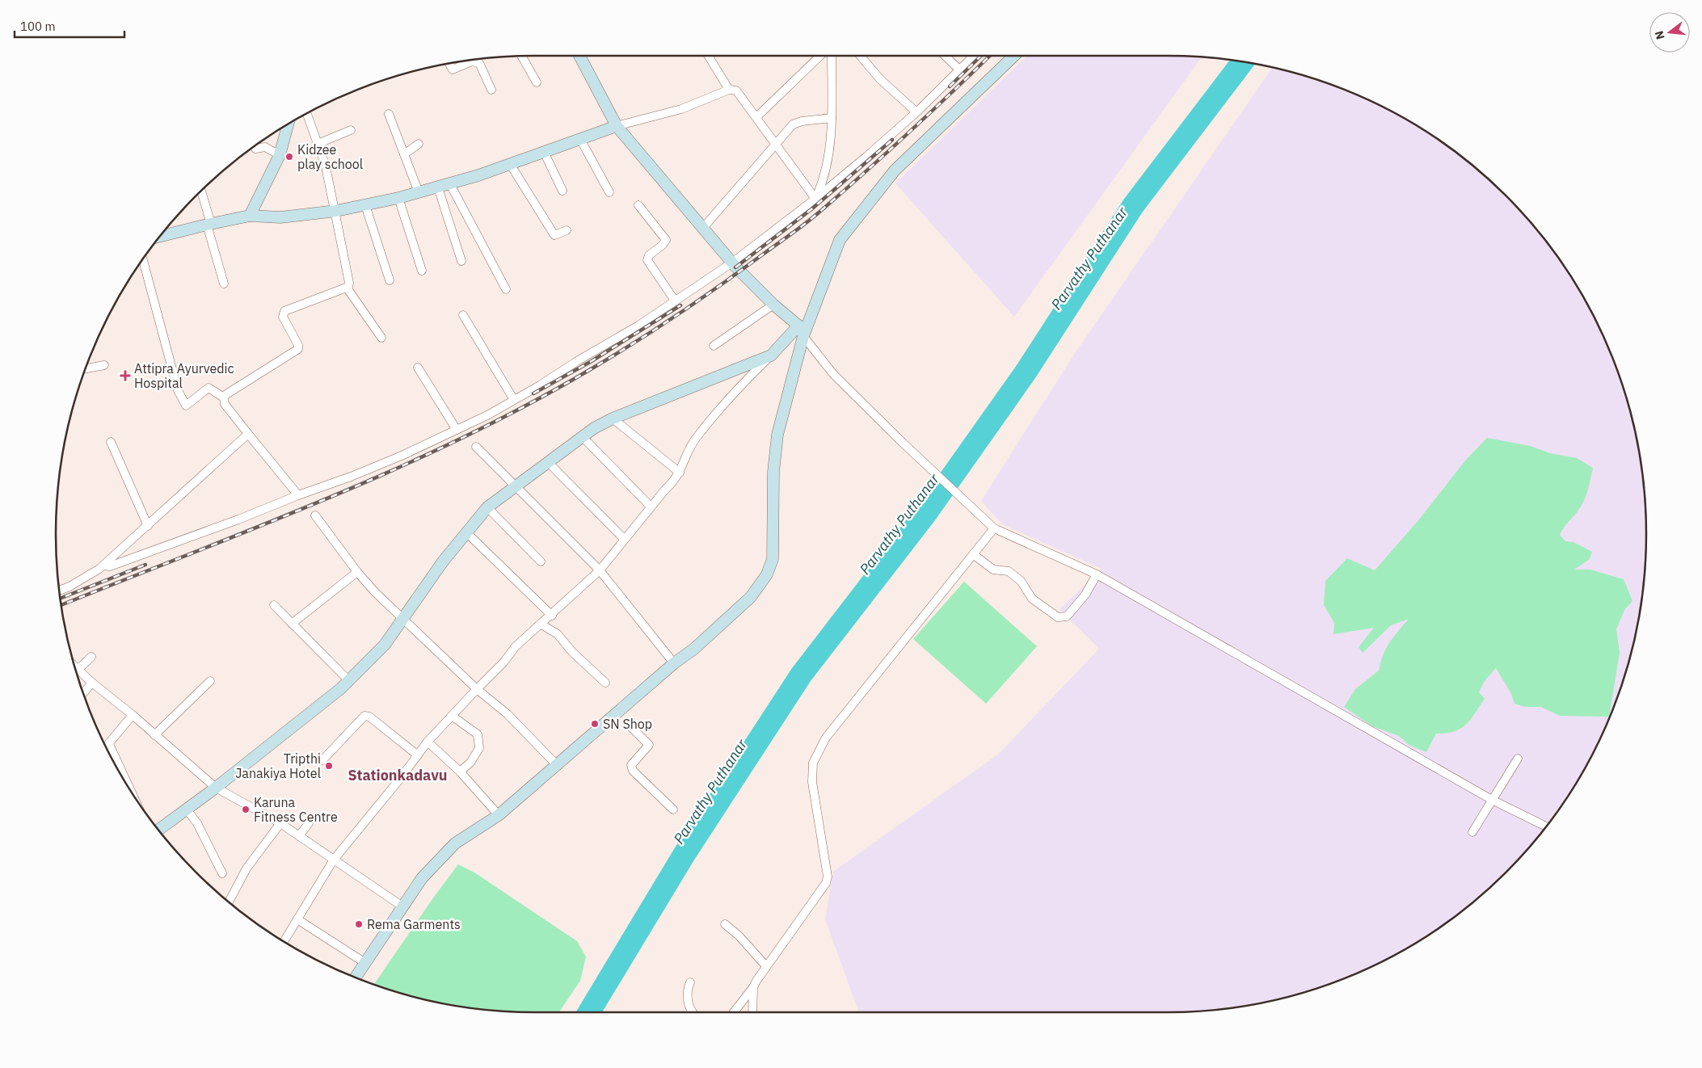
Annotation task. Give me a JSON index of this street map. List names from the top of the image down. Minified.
{"districts":["Stationkadavu"],"water":["Parvathy Puthanar"],"places":{"other":["Kidzee play school","SN Shop","Tripthi Janakiya Hotel","Karuna Fitness Centre","Rema Garments"],"health":["Attipra Ayurvedic Hospital"]},"scale_bar":"100 m","north":"left"}
